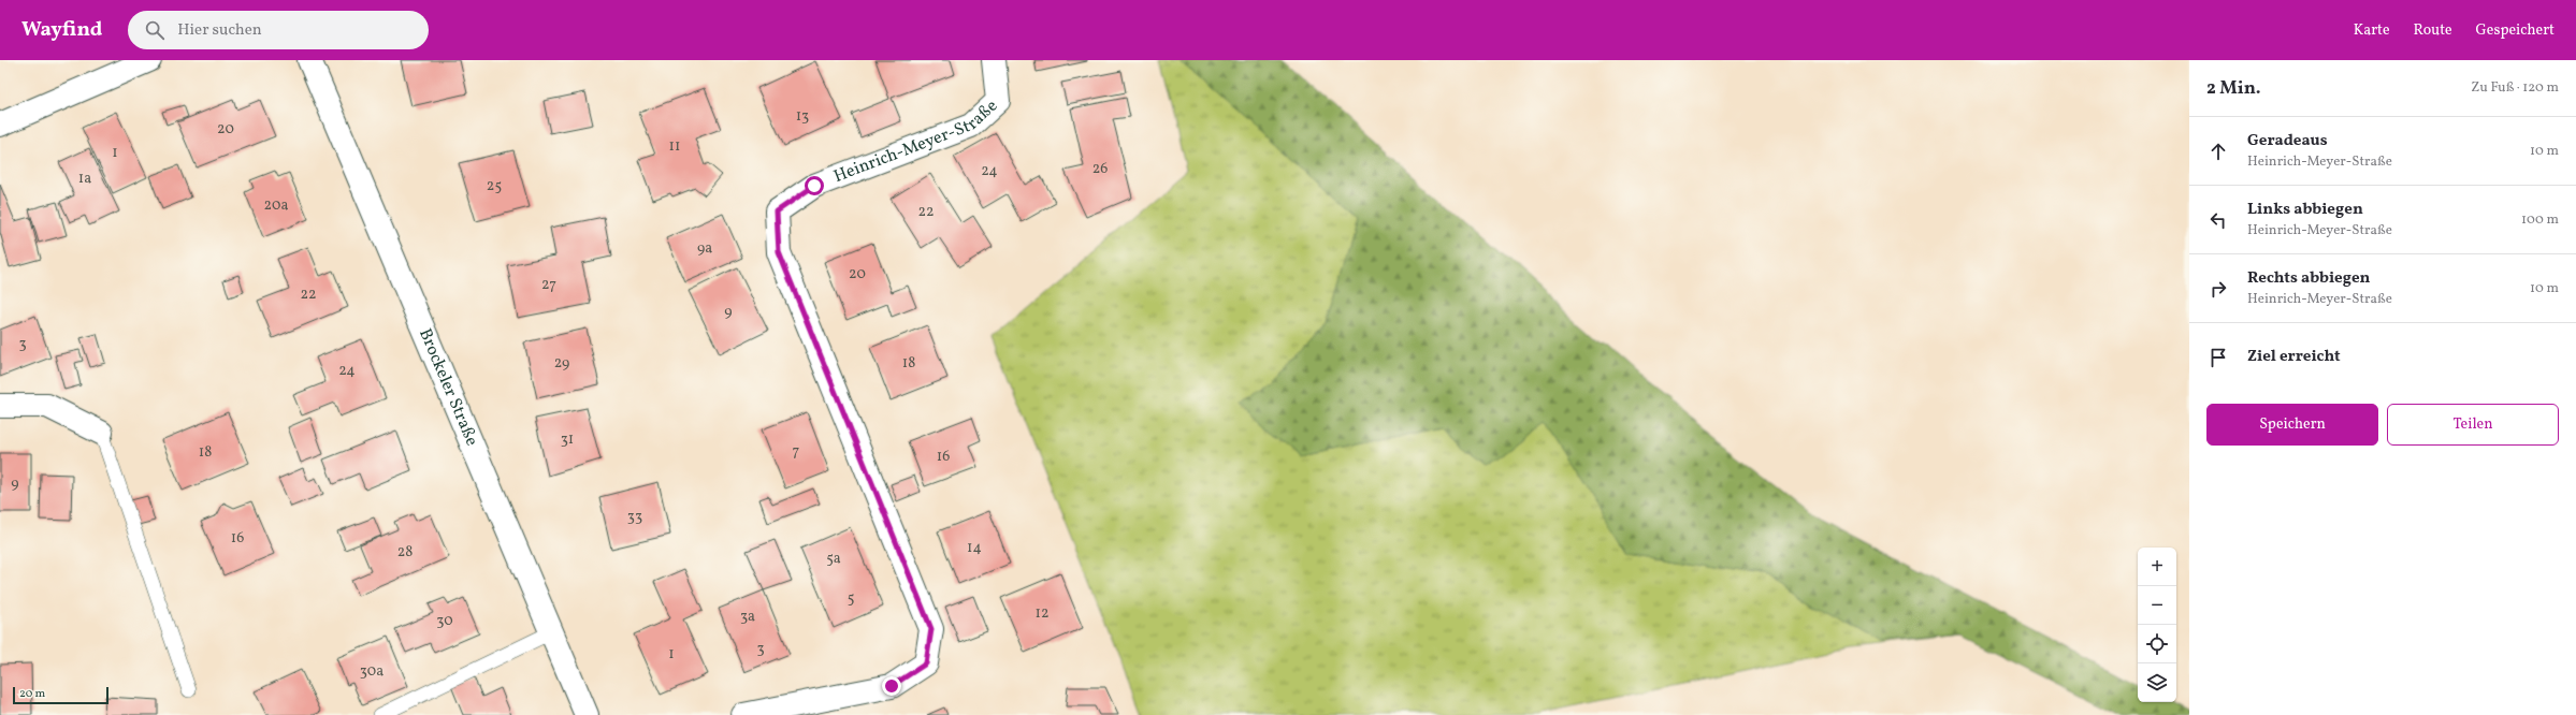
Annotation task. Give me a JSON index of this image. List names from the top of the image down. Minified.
{"streets":{"street":["Heinrich-Meyer-Straße","Brockeler Straße"]},"house_numbers":["13","20","11","1","26","24","1a","25","20a","22","9a","20","27","22","9","3","29","18","24","31","7","18","16","9","33","16","14","28","5a","5","12","3a","30","3","1","30a"],"scale_bar":"20 m","page":{"header":"Wayfind","search":"Hier suchen","nav":["Karte","Route","Gespeichert"],"heading":["2 Min.","Zu Fuß · 120 m"],"list":[["Geradeaus","Heinrich-Meyer-Straße","10 m"],["Links abbiegen","Heinrich-Meyer-Straße","100 m"],["Rechts abbiegen","Heinrich-Meyer-Straße","10 m"],"Ziel erreicht"],"buttons":["Speichern","Teilen"],"map_buttons":["+","−"],"scale":"20 m"}}
